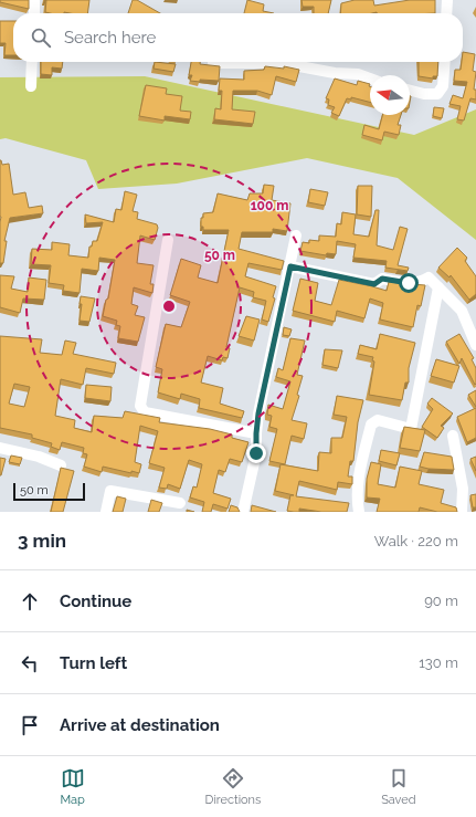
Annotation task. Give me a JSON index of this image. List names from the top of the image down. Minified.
{"scale_bar":"50 m","north":"left","page":{"search":"Search here","scale":"50 m","heading":["3 min","Walk · 220 m"],"list":[["Continue","90 m"],["Turn left","130 m"],"Arrive at destination"],"nav":["Map","Directions","Saved"]},"rings":["100 m","50 m"]}
